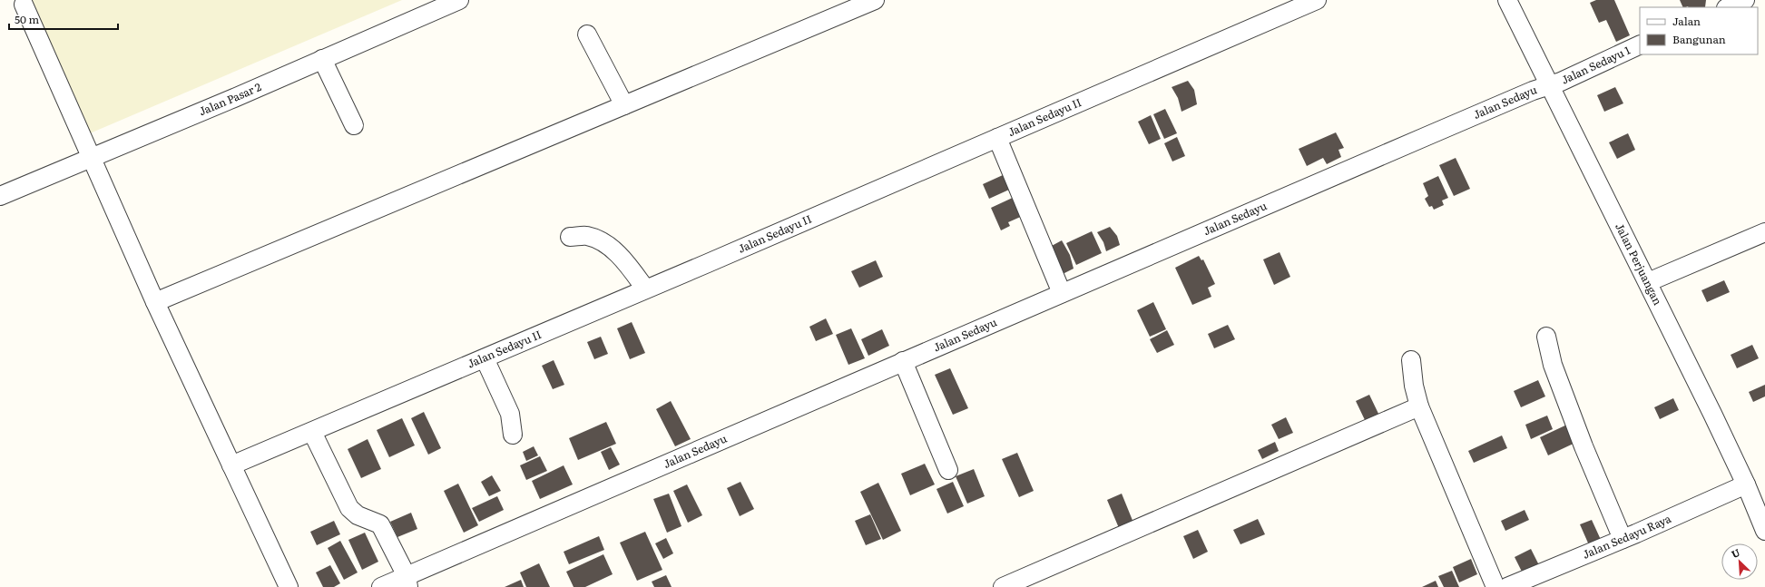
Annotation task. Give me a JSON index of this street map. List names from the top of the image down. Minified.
{"streets":{"street":["Jalan Sedayu 1","Jalan Pasar 2","Jalan Sedayu","Jalan Sedayu II","Jalan Perjuangan","Jalan Sedayu Raya"]},"crossings":[["Jalan Sedayu 1","Jalan Sedayu"],["Jalan Sedayu 1","Jalan Perjuangan"],["Jalan Sedayu","Jalan Perjuangan"],["Jalan Perjuangan","Jalan Sedayu Raya"]],"legend":["Jalan","Bangunan"],"scale_bar":"50 m","north":"top left"}
